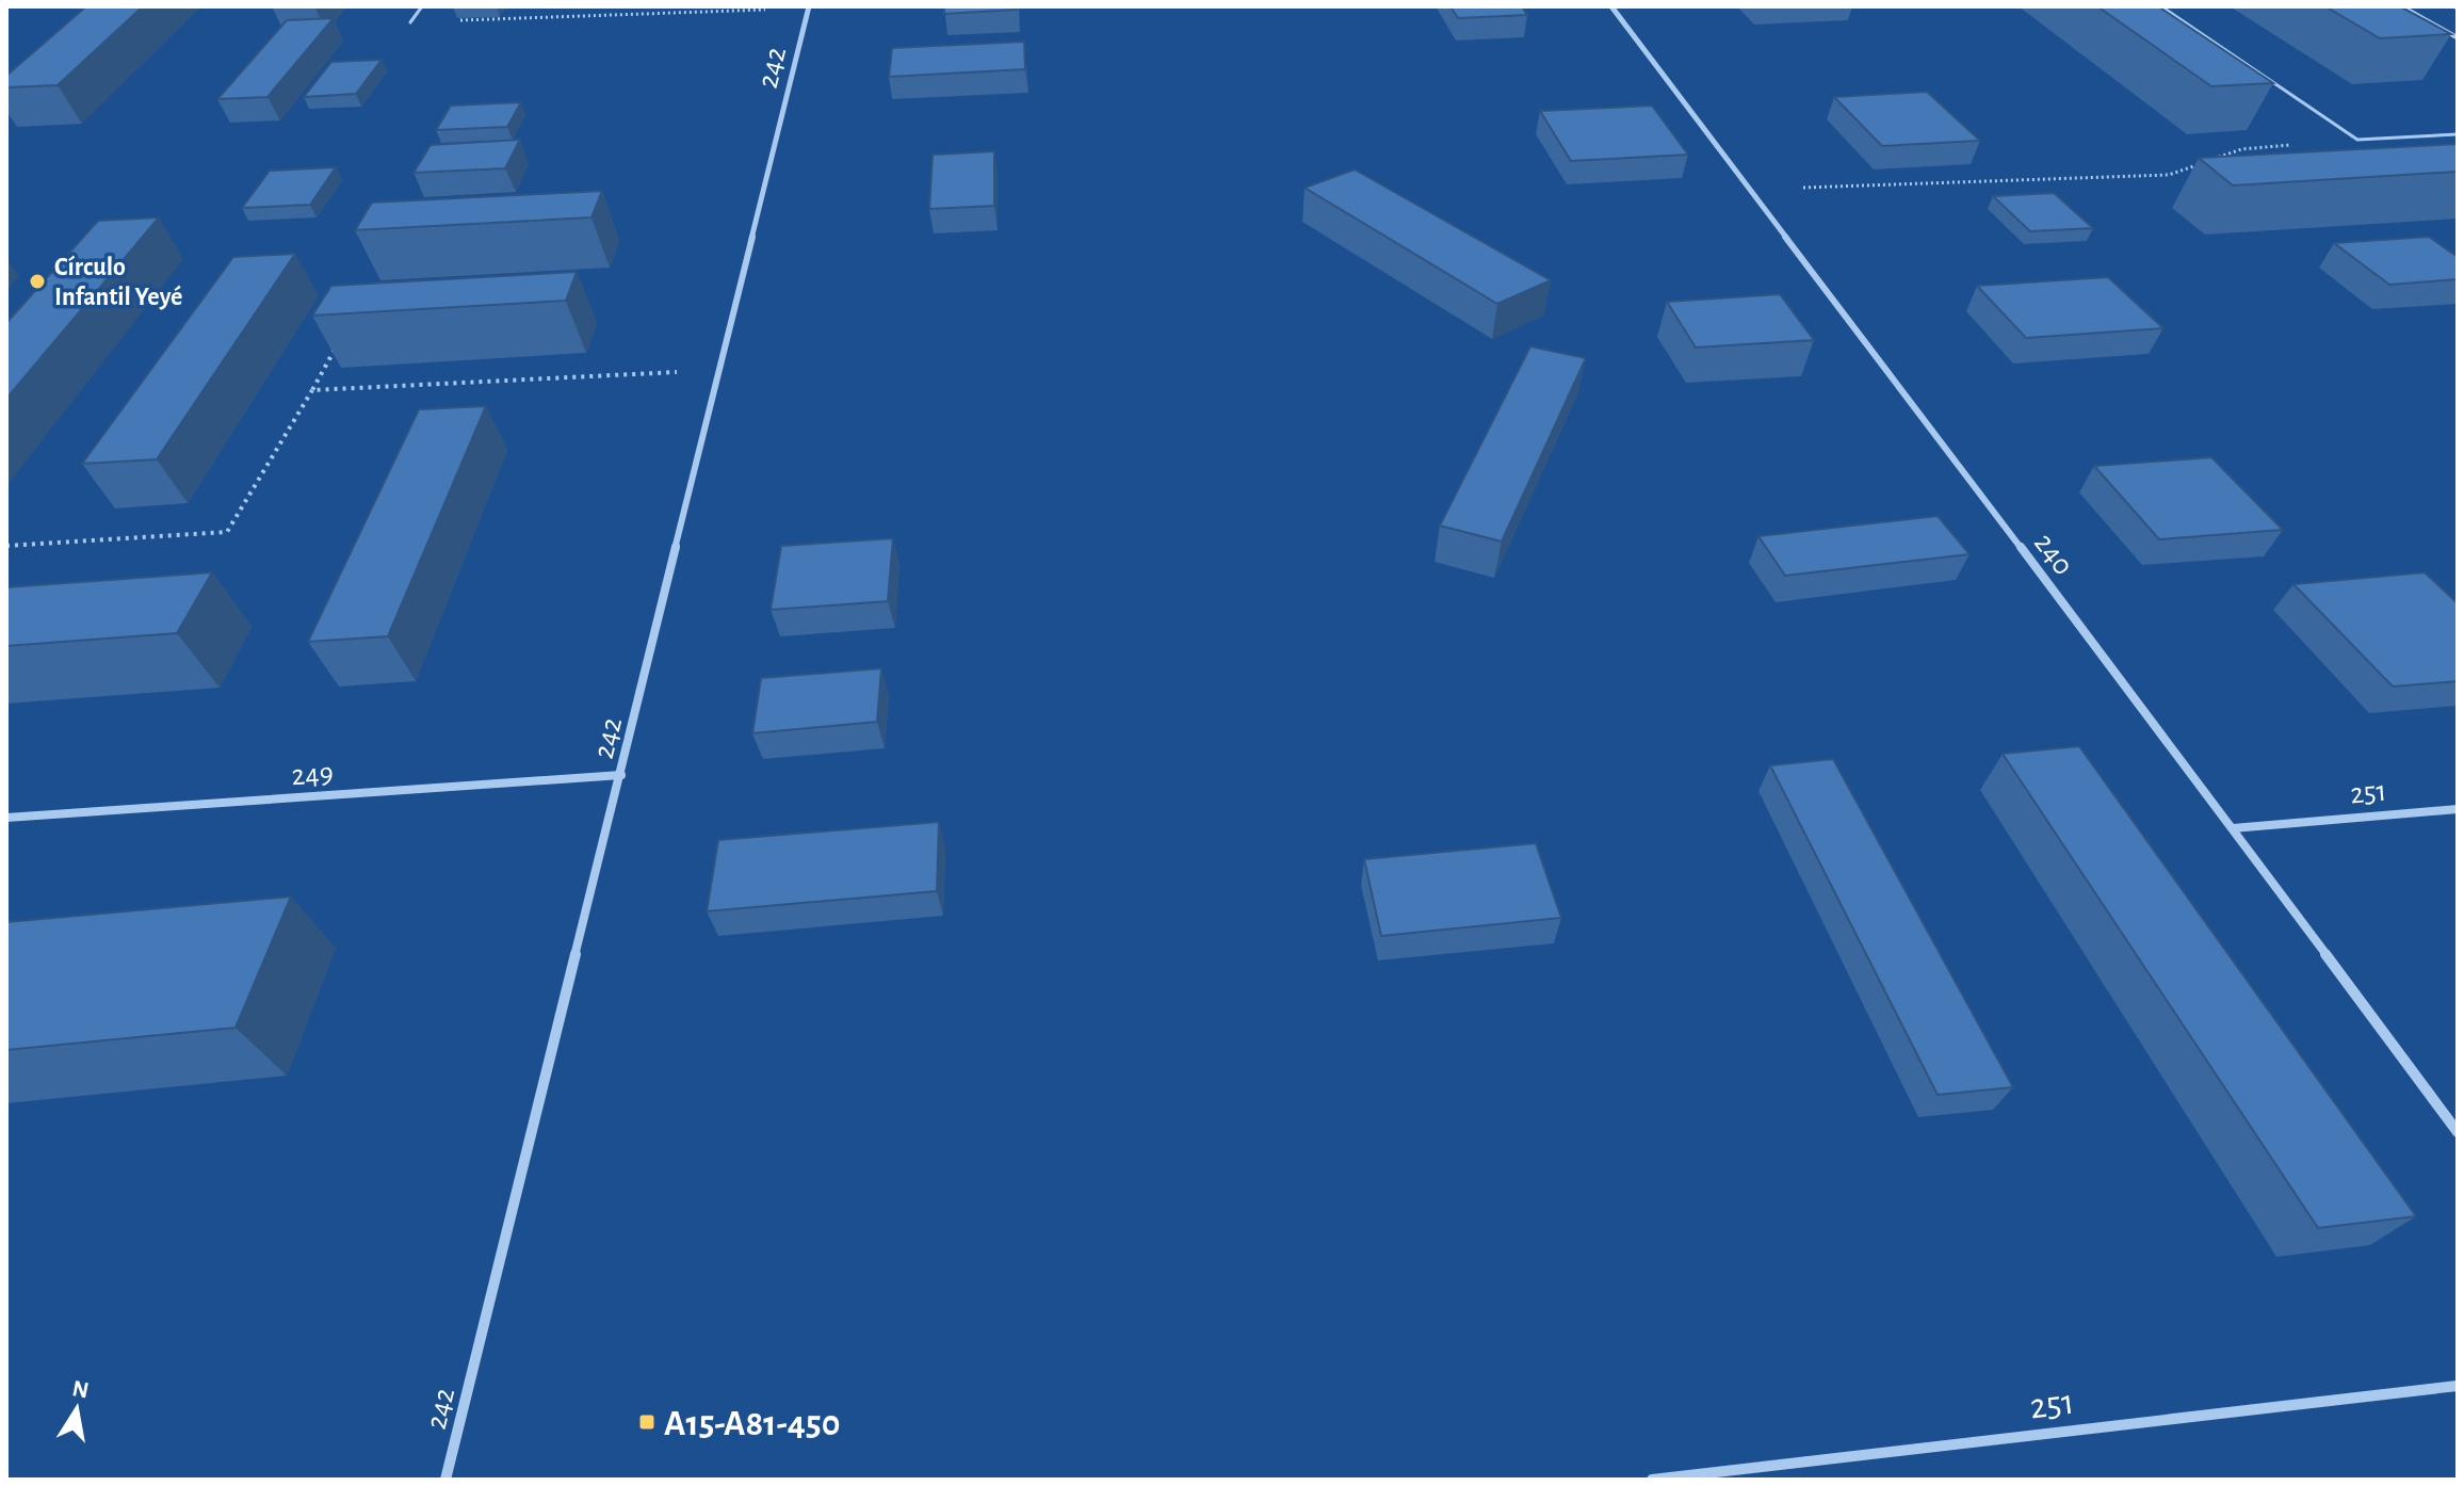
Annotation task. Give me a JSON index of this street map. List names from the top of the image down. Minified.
{"streets":{"street":["242","240","249","251"]},"crossings":[["242","249"],["240","251"]],"places":{"other":["Círculo Infantil Yeyé"],"transit":["A15-A81-450"]},"north":"top"}
